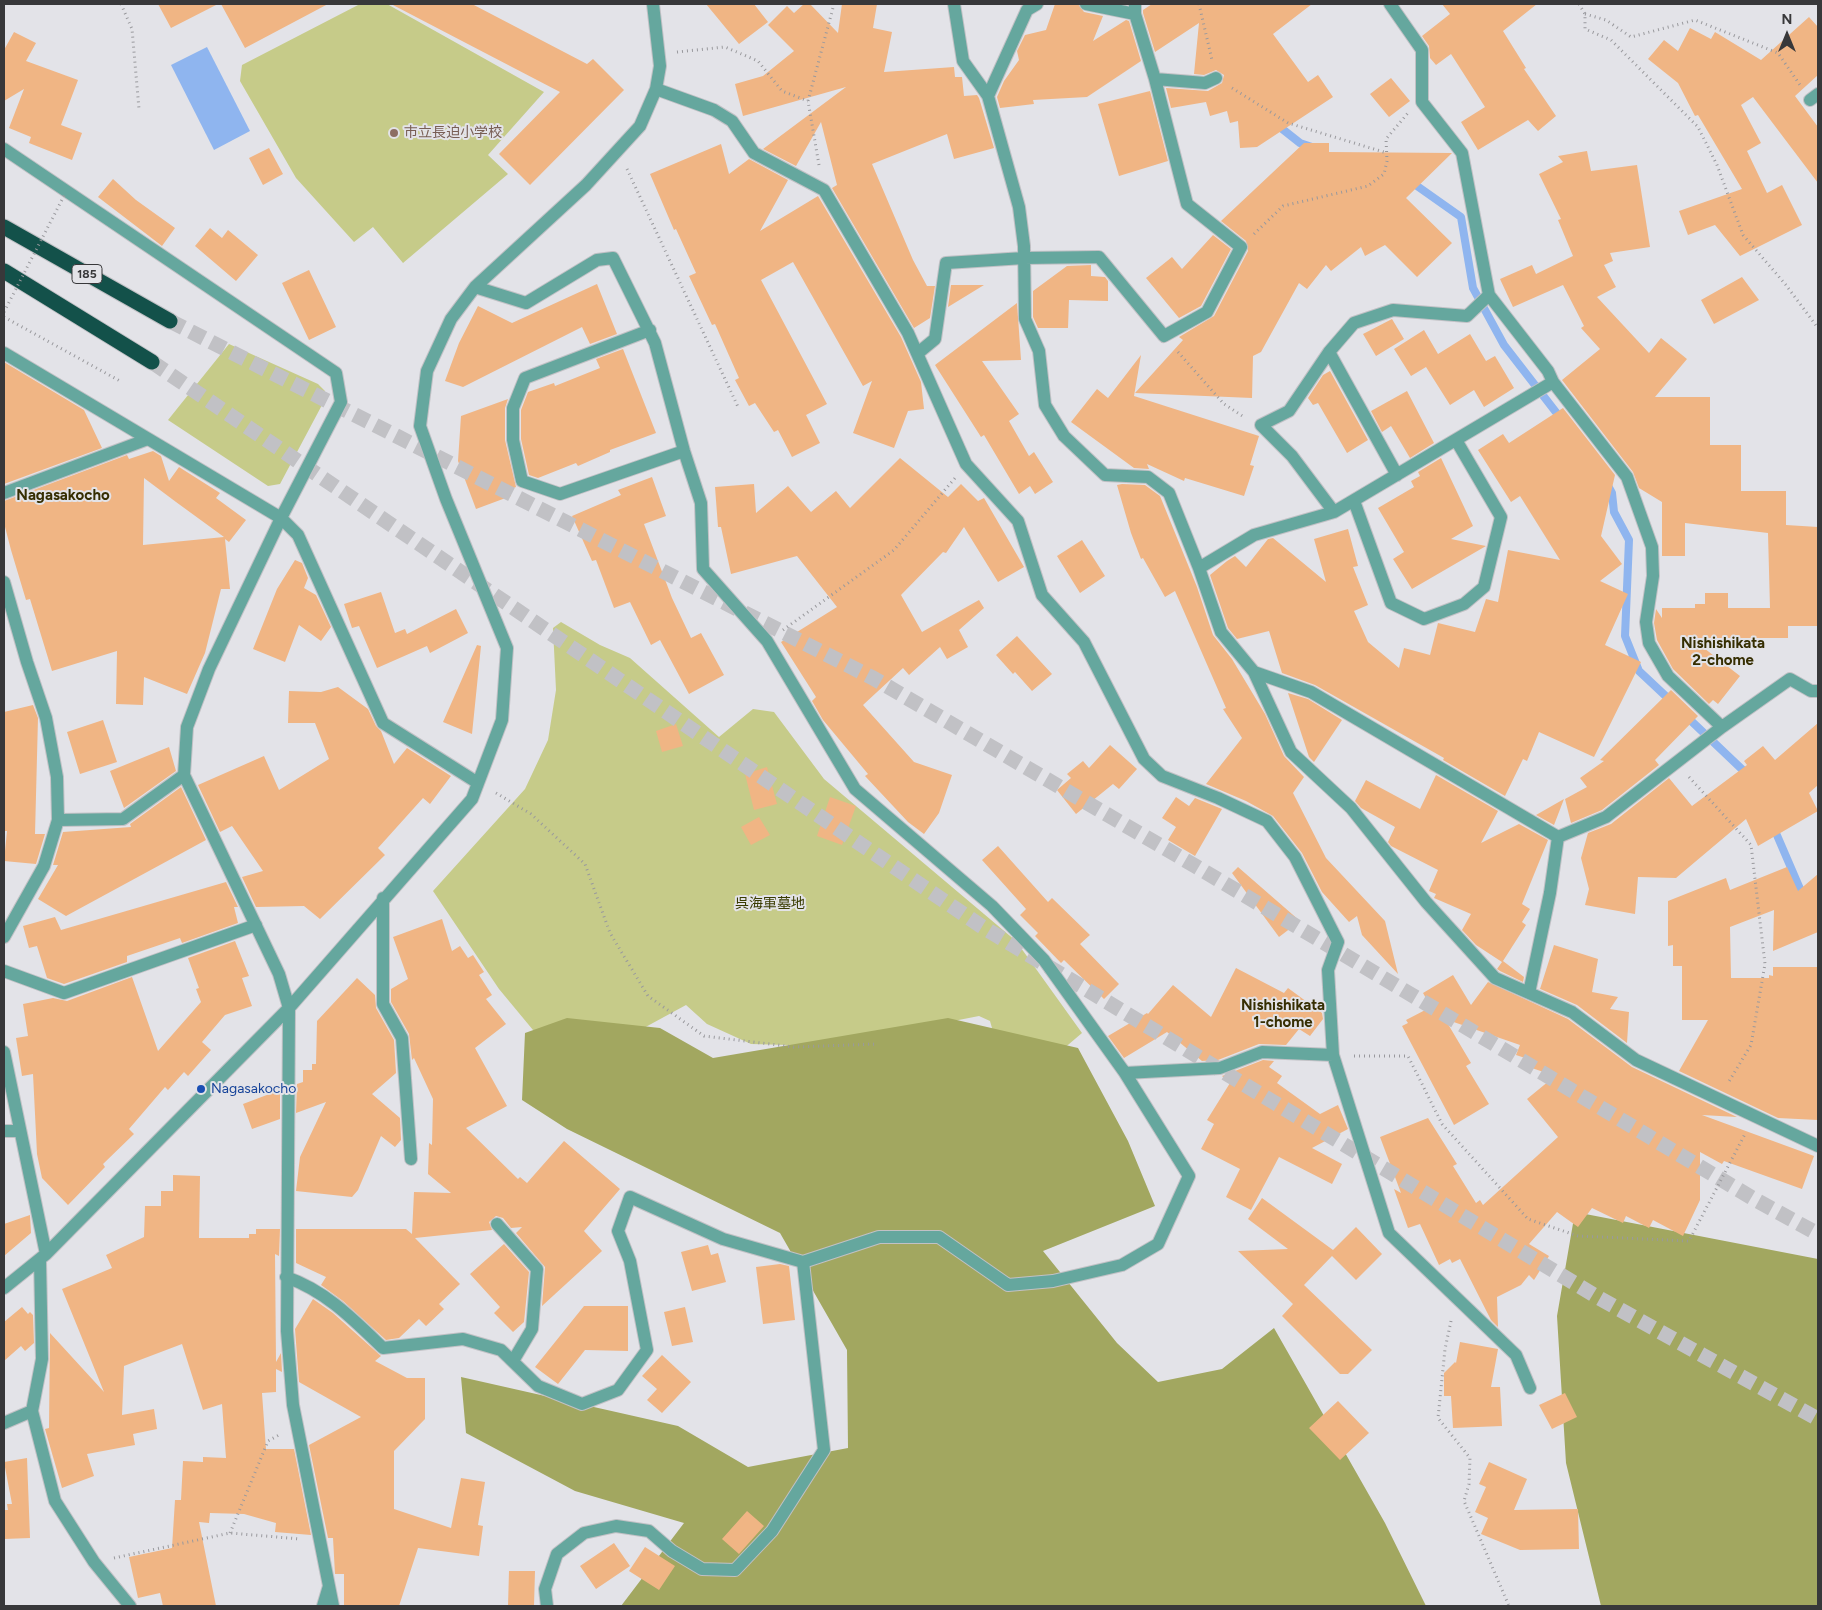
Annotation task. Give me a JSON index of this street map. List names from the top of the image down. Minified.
{"streets":{"highway":["185"]},"districts":["Nagasakocho","Nishishikata 2-chome","Nishishikata 1-chome"],"parks":["呉海軍墓地"],"places":["市立長迫小学校","Nagasakocho"],"north":"top"}
